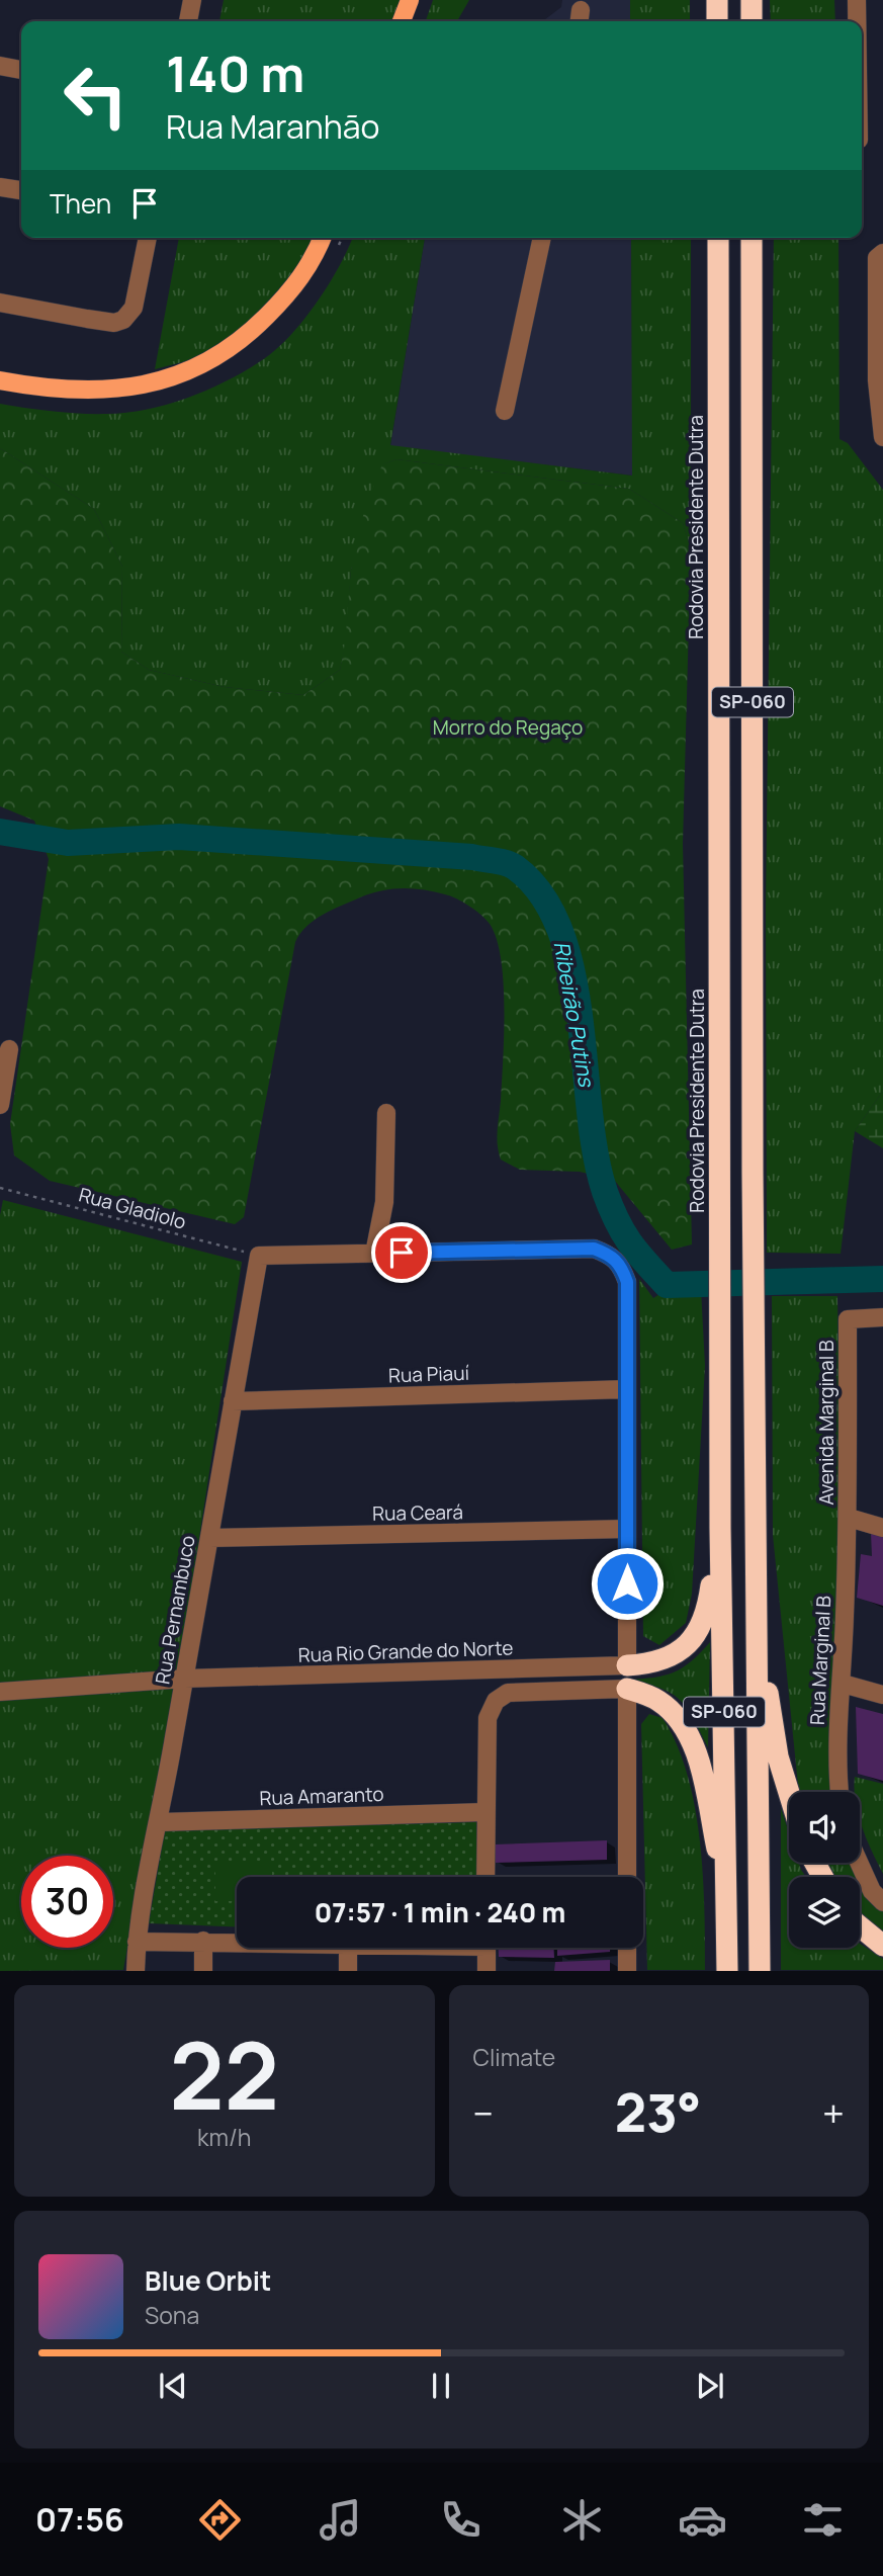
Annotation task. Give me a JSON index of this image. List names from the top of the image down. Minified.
{"streets":{"highway":["Rodovia Presidente Dutra","SP-060"],"street":["Rua Piauí","Avenida Marginal B","Rua Ceará","Rua Pernambuco","Rua Rio Grande do Norte","Rua Marginal B","Rua Amaranto"],"path":["Rua Gladiolo"]},"crossings":[["Rua Gladiolo","Rua Pernambuco"],["Rua Piauí","Rua Pernambuco"],["Avenida Marginal B","Rua Marginal B"],["Rua Ceará","Rua Pernambuco"],["Rua Pernambuco","Rua Rio Grande do Norte"],["Rua Pernambuco","Rua Amaranto"]],"water":["Ribeirão Putins"],"parks":["Morro do Regaço"],"page":{"turn":["140 m","Rua Maranhão"],"then":"Then","limit":"30","trip":"07:57 · 1 min · 240 m","tile":[["22","km/h"],"Climate"],"heat":["−","23°","+"],"song":["Blue Orbit","Sona"],"tabs":"07:56"}}
